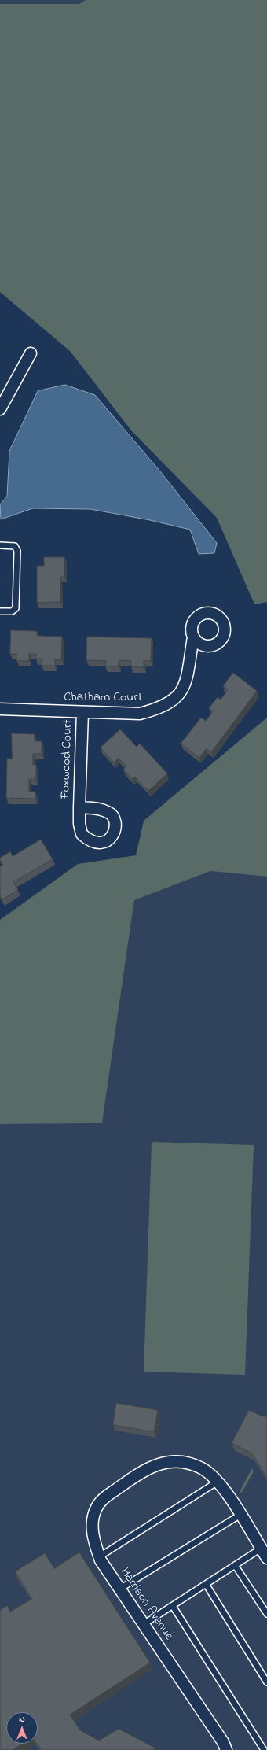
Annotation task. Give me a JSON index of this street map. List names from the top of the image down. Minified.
{"streets":{"street":["Chatham Court","Foxwood Court","Harrison Avenue"]},"crossings":[["Chatham Court","Foxwood Court"]],"north":"top"}
